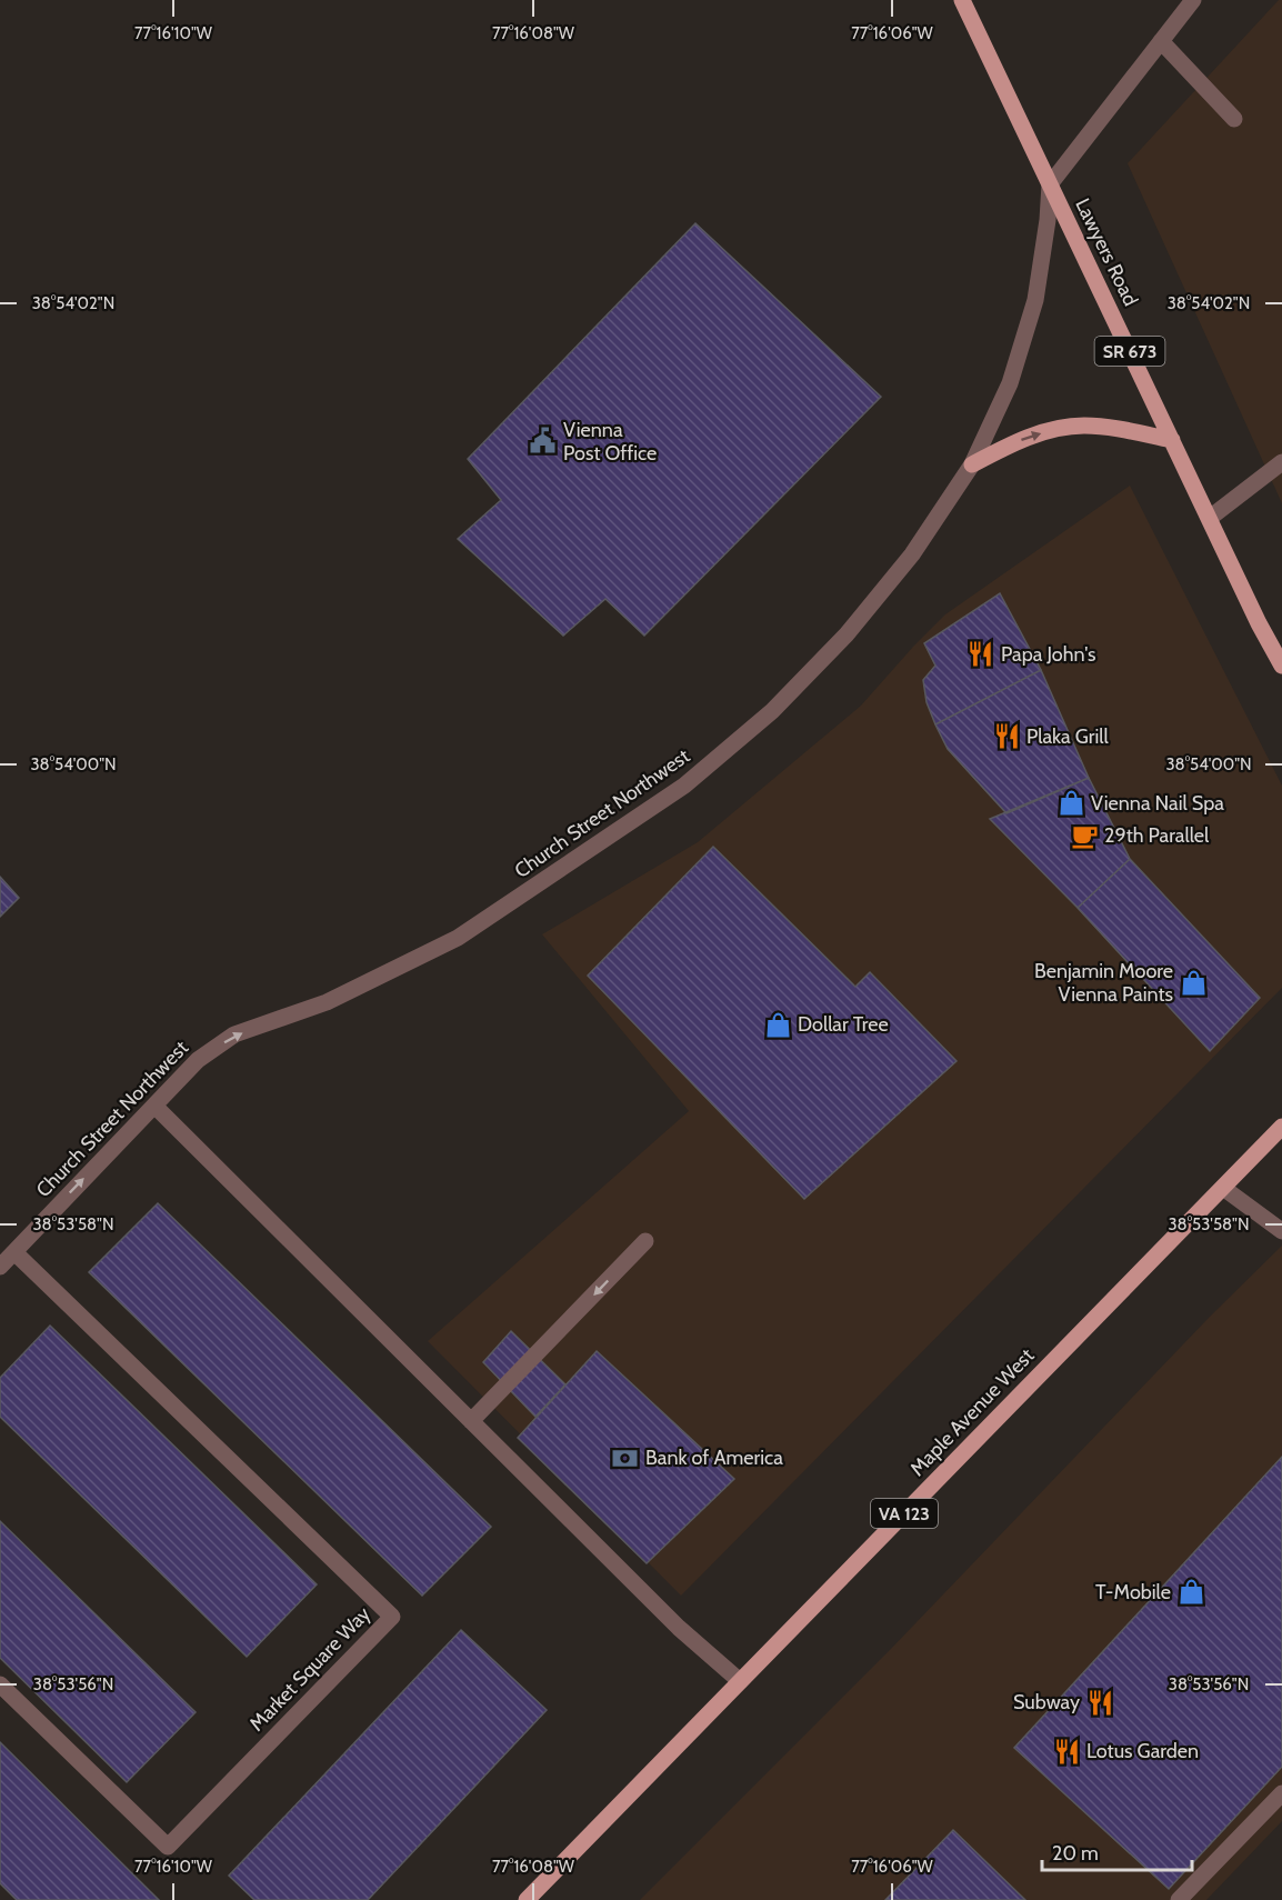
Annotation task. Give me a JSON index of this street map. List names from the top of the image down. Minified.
{"streets":{"main road":["Lawyers Road","SR 673","Maple Avenue West","VA 123"],"street":["Church Street Northwest","Market Square Way"]},"crossings":[["Lawyers Road","Church Street Northwest"],["Church Street Northwest","Market Square Way"]],"one_way":["Church Street Northwest"],"places":{"public building":["Vienna Post Office"],"restaurant":["Papa John's","Plaka Grill","Subway","Lotus Garden"],"shop":["Vienna Nail Spa","Benjamin Moore Vienna Paints","Dollar Tree","T-Mobile"],"cafe":["29th Parallel"],"bank":["Bank of America"]},"scale_bar":"20 m","coordinates":["77°16'10\"W","77°16'08\"W","77°16'06\"W","38°54'02\"N","38°54'00\"N","38°53'58\"N","38°53'56\"N"]}
